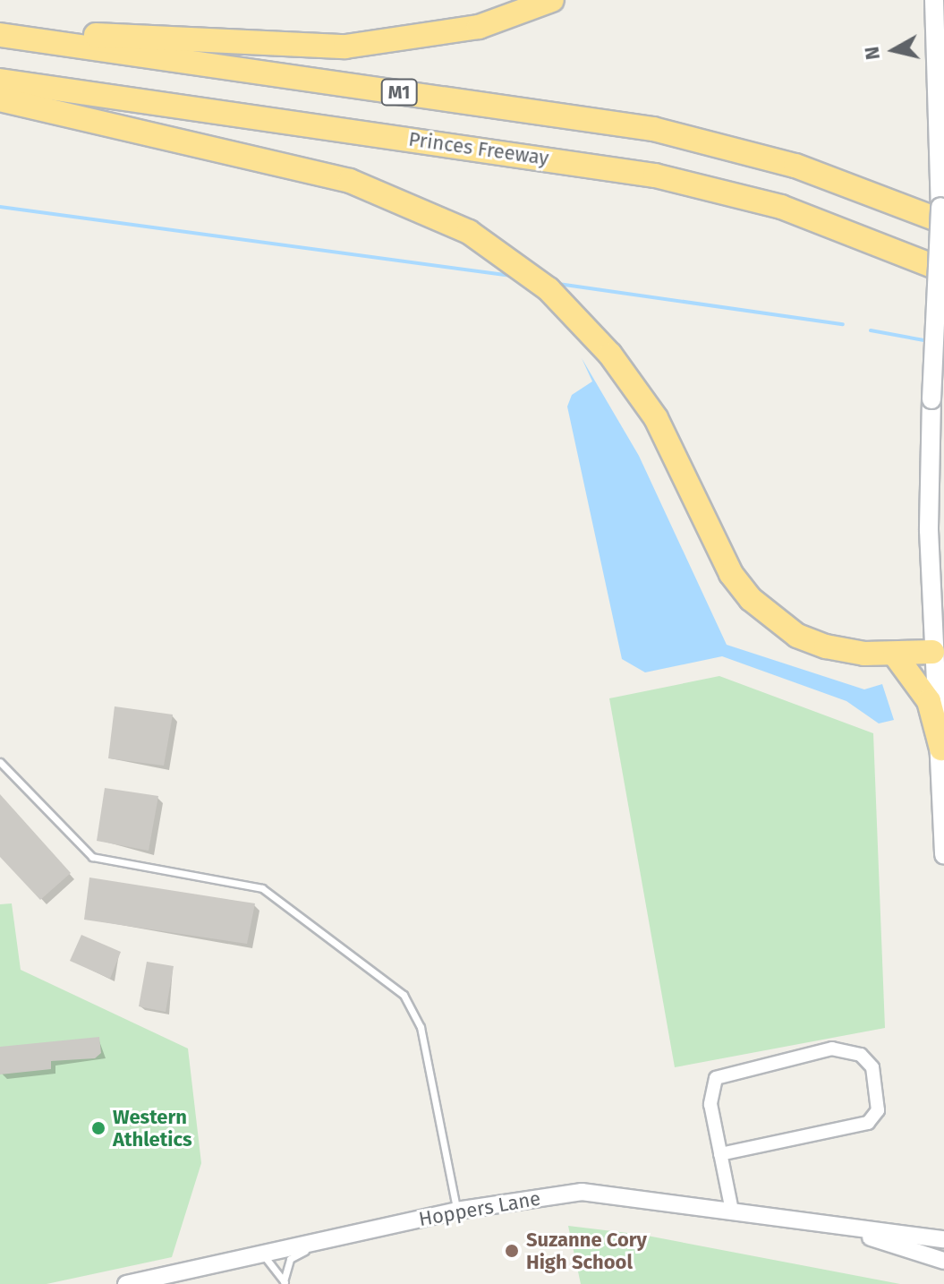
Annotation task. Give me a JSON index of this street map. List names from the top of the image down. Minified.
{"streets":{"highway":["M1","Princes Freeway"],"street":["Hoppers Lane"]},"places":["Western Athletics","Suzanne Cory High School"],"north":"left"}
